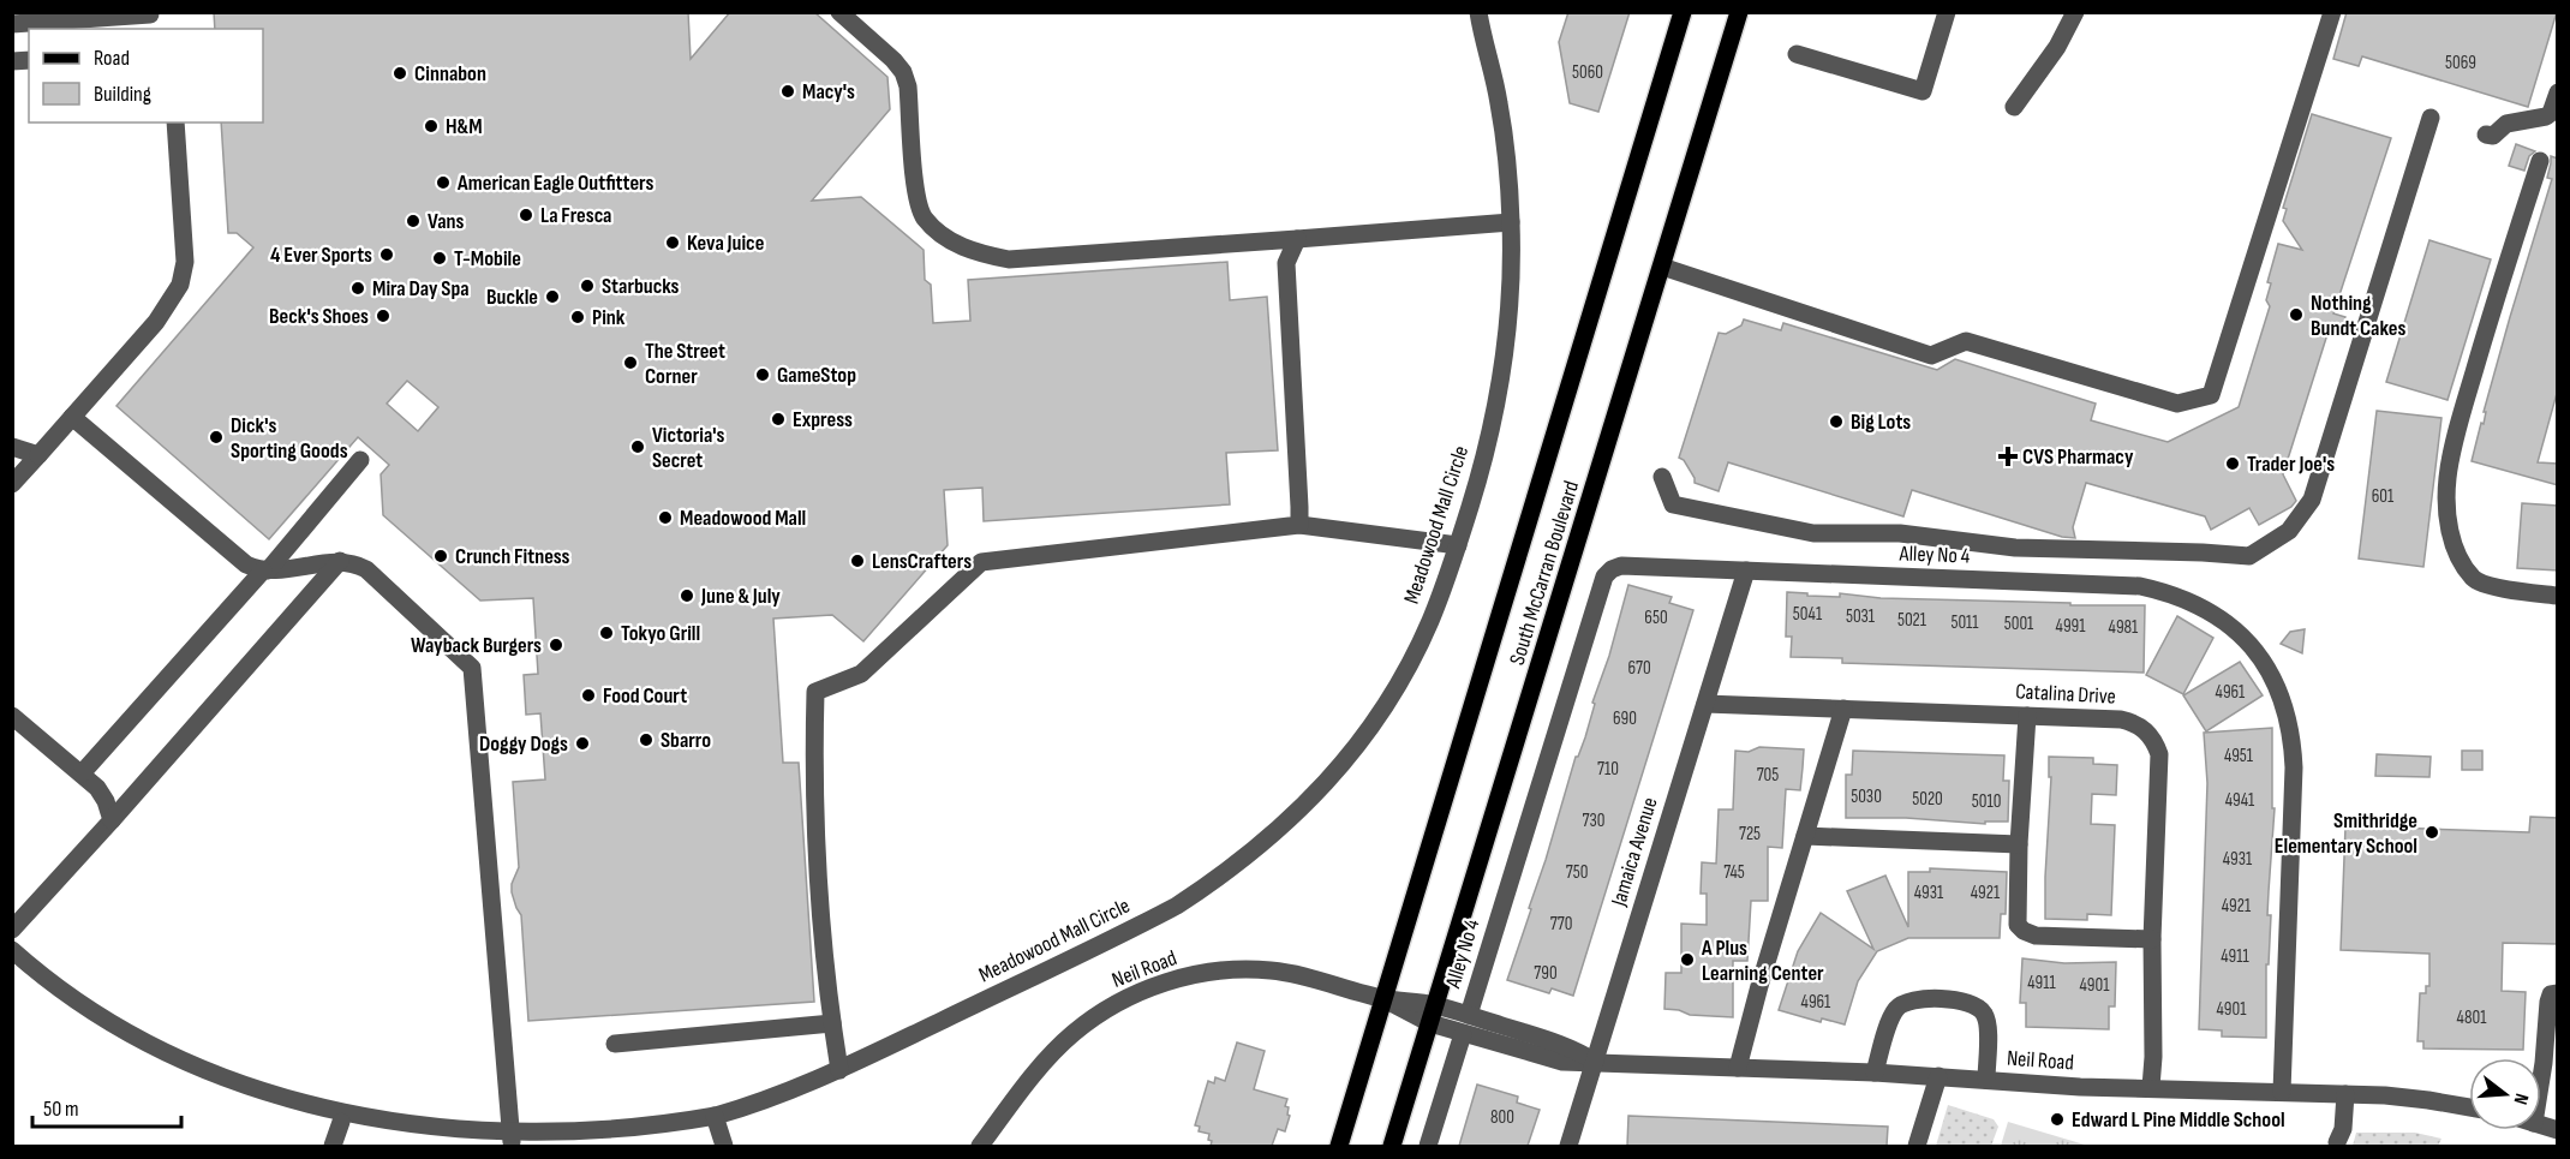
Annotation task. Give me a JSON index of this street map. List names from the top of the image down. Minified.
{"streets":{"main road":["South McCarran Boulevard"],"street":["Meadowood Mall Circle","Alley No 4","Catalina Drive","Jamaica Avenue","Neil Road"]},"crossings":[["Alley No 4","Jamaica Avenue"],["Alley No 4","Neil Road"],["South McCarran Boulevard","Neil Road"],["Catalina Drive","Jamaica Avenue"],["Catalina Drive","Neil Road"],["Jamaica Avenue","Neil Road"]],"places":{"other":["Cinnabon","Macy's","H&M","American Eagle Outfitters","La Fresca","Vans","Keva Juice","4 Ever Sports","T-Mobile","Starbucks","Mira Day Spa","Buckle","Nothing Bundt Cakes","Beck's Shoes","Pink","The Street Corner","GameStop","Express","Big Lots","Dick's Sporting Goods","Victoria's Secret","Trader Joe's","Meadowood Mall","Crunch Fitness","LensCrafters","June & July","Tokyo Grill","Wayback Burgers","Food Court","Sbarro","Doggy Dogs","Smithridge Elementary School","A Plus Learning Center","Edward L Pine Middle School"],"health":["CVS Pharmacy"]},"house_numbers":["5069","5060","601","5041","5031","650","5021","5011","5001","4991","4981","670","4961","690","4951","710","705","5030","5020","4941","5010","730","725","4931","750","745","4931","4921","4921","770","4911","790","4911","4901","4961","4901","4801","800"],"legend":["Road","Building"],"scale_bar":"50 m","north":"right"}
